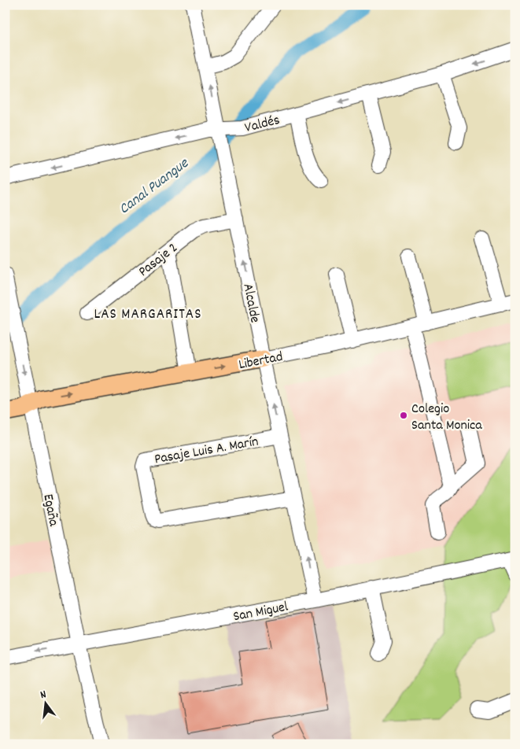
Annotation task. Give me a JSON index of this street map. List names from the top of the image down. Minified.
{"streets":{"main road":["Libertad"],"street":["Valdés","Pasaje 2","Alcalde","Pasaje Luis A. Marín","Egaña","San Miguel"]},"crossings":[["Valdés","Alcalde"],["Pasaje 2","Alcalde"],["Alcalde","Libertad"],["Alcalde","Pasaje Luis A. Marín"],["Alcalde","San Miguel"],["Libertad","Egaña"],["Egaña","San Miguel"]],"one_way":["Valdés","Libertad"],"districts":["LAS MARGARITAS"],"water":["Canal Puangue"],"places":["Colegio Santa Monica"],"north":"top"}
